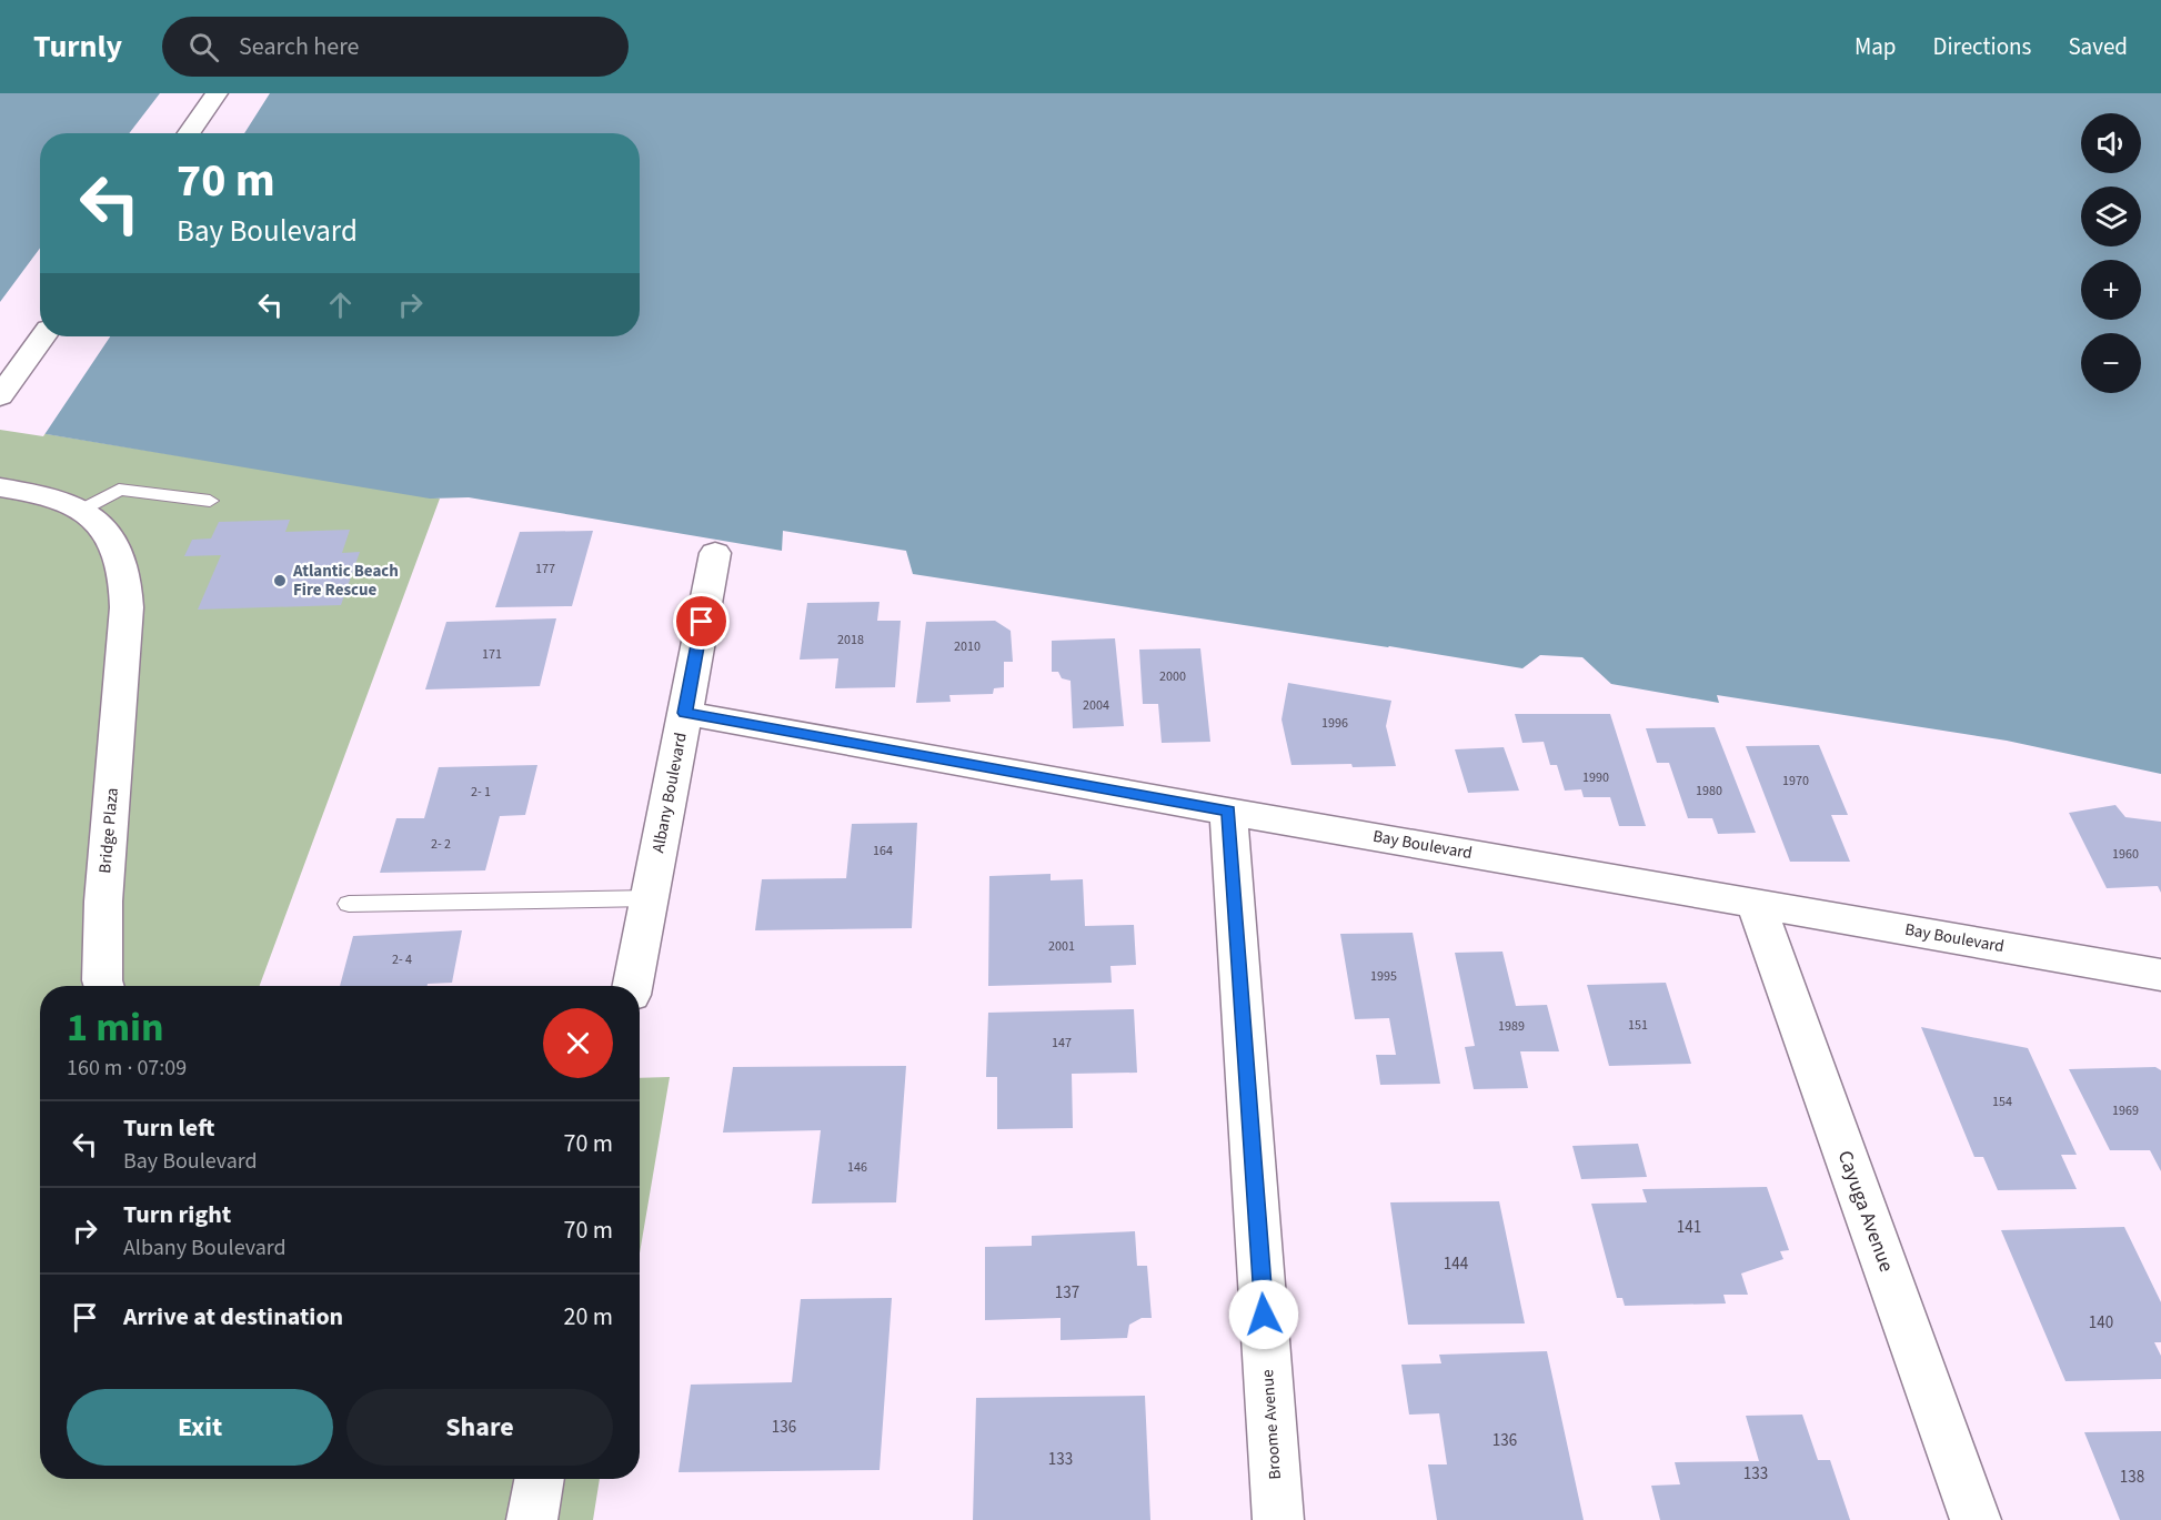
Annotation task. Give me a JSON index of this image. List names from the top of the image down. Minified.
{"streets":{"main road":["Albany Boulevard","Bridge Plaza","Bay Boulevard","Cayuga Avenue","Broome Avenue"]},"crossings":[["Albany Boulevard","Bay Boulevard"],["Bay Boulevard","Cayuga Avenue"],["Bay Boulevard","Broome Avenue"]],"places":["Atlantic Beach Fire Rescue"],"house_numbers":["177","2018","2010","171","2000","2004","1996","1990","1970","1980","2- 1","2- 2","164","1960","2001","2- 4","1995","151","1989","147","154","1969","146","141","144","137","140","136","136","133","133","138"],"page":{"header":"Turnly","search":"Search here","nav":["Map","Directions","Saved"],"map_buttons":["+","−"],"turn":["70 m","Bay Boulevard"],"heading":["1 min","160 m · 07:09"],"list":[{"name":"Turn left","note":"Bay Boulevard","value":"70 m"},{"name":"Turn right","note":"Albany Boulevard","value":"70 m"},{"name":"Arrive at destination","value":"20 m"}],"buttons":["Exit","Share"]}}
